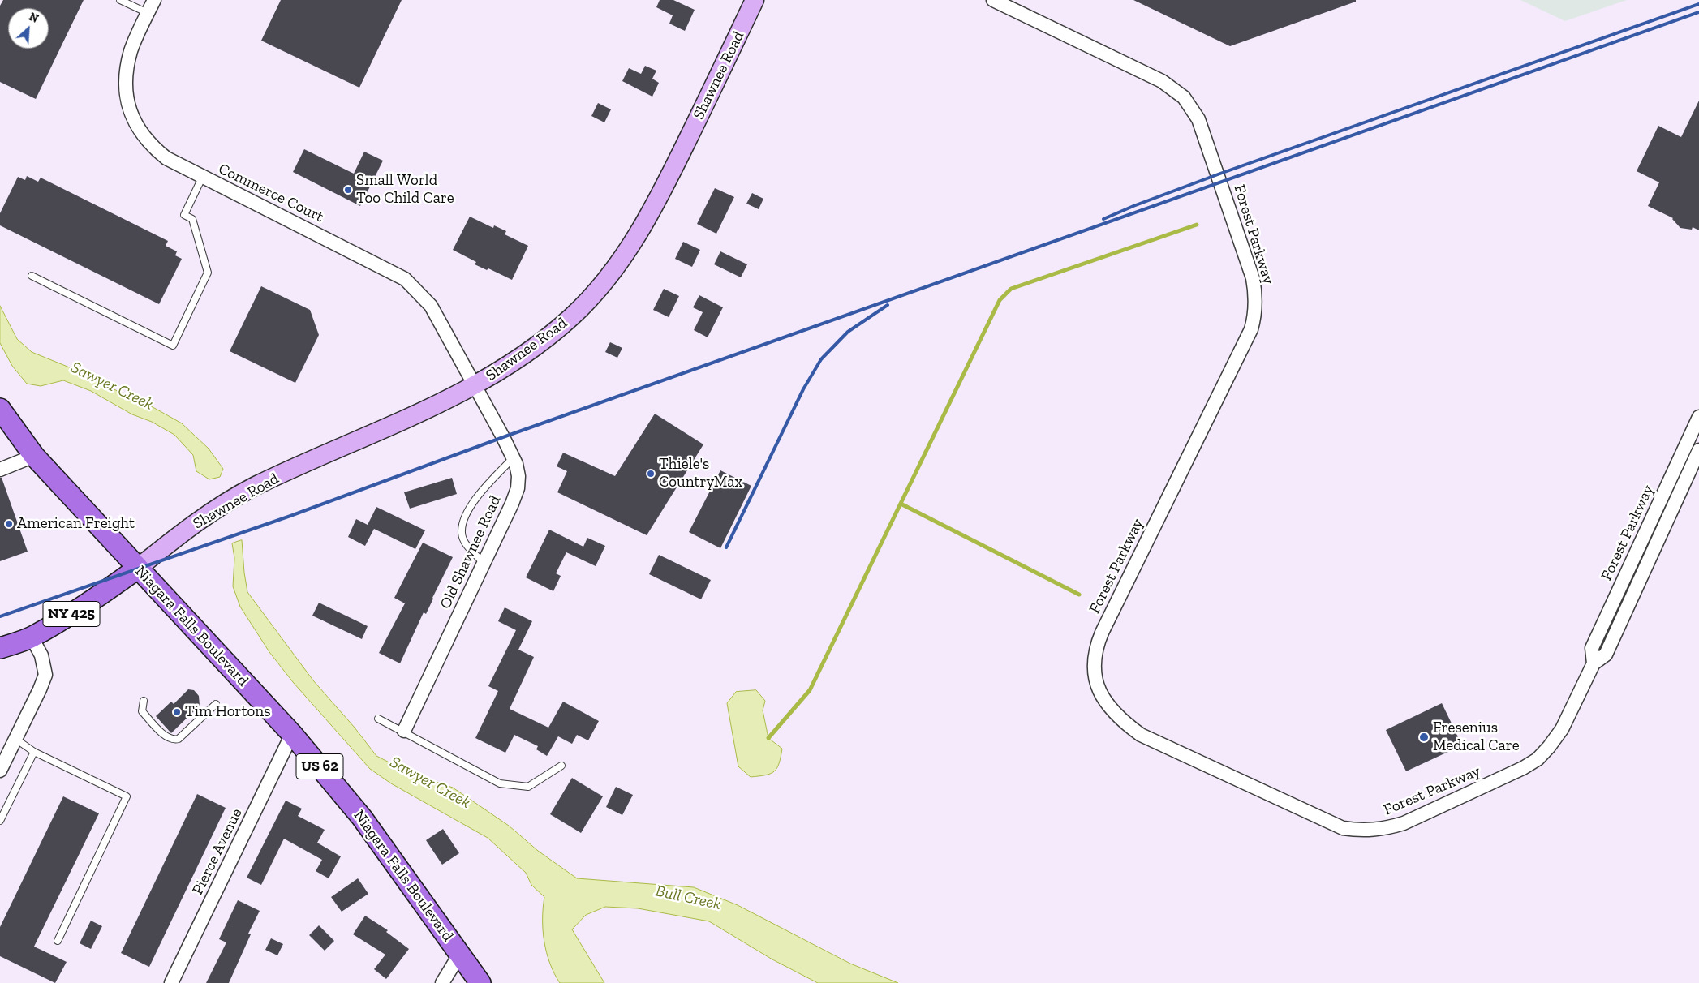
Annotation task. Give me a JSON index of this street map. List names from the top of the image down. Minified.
{"streets":{"main road":["Shawnee Road","NY 425","Niagara Falls Boulevard","US 62"],"street":["Commerce Court","Forest Parkway","Old Shawnee Road","Pierce Avenue"]},"crossings":[["Shawnee Road","Commerce Court"],["Shawnee Road","Old Shawnee Road"],["Shawnee Road","NY 425"],["Shawnee Road","Niagara Falls Boulevard"],["Commerce Court","Old Shawnee Road"],["NY 425","Niagara Falls Boulevard"],["Niagara Falls Boulevard","Pierce Avenue"]],"water":["Sawyer Creek","Bull Creek"],"places":["Small World Too Child Care","Thiele's CountryMax","American Freight","Tim Hortons","Fresenius Medical Care"],"north":"top right"}
